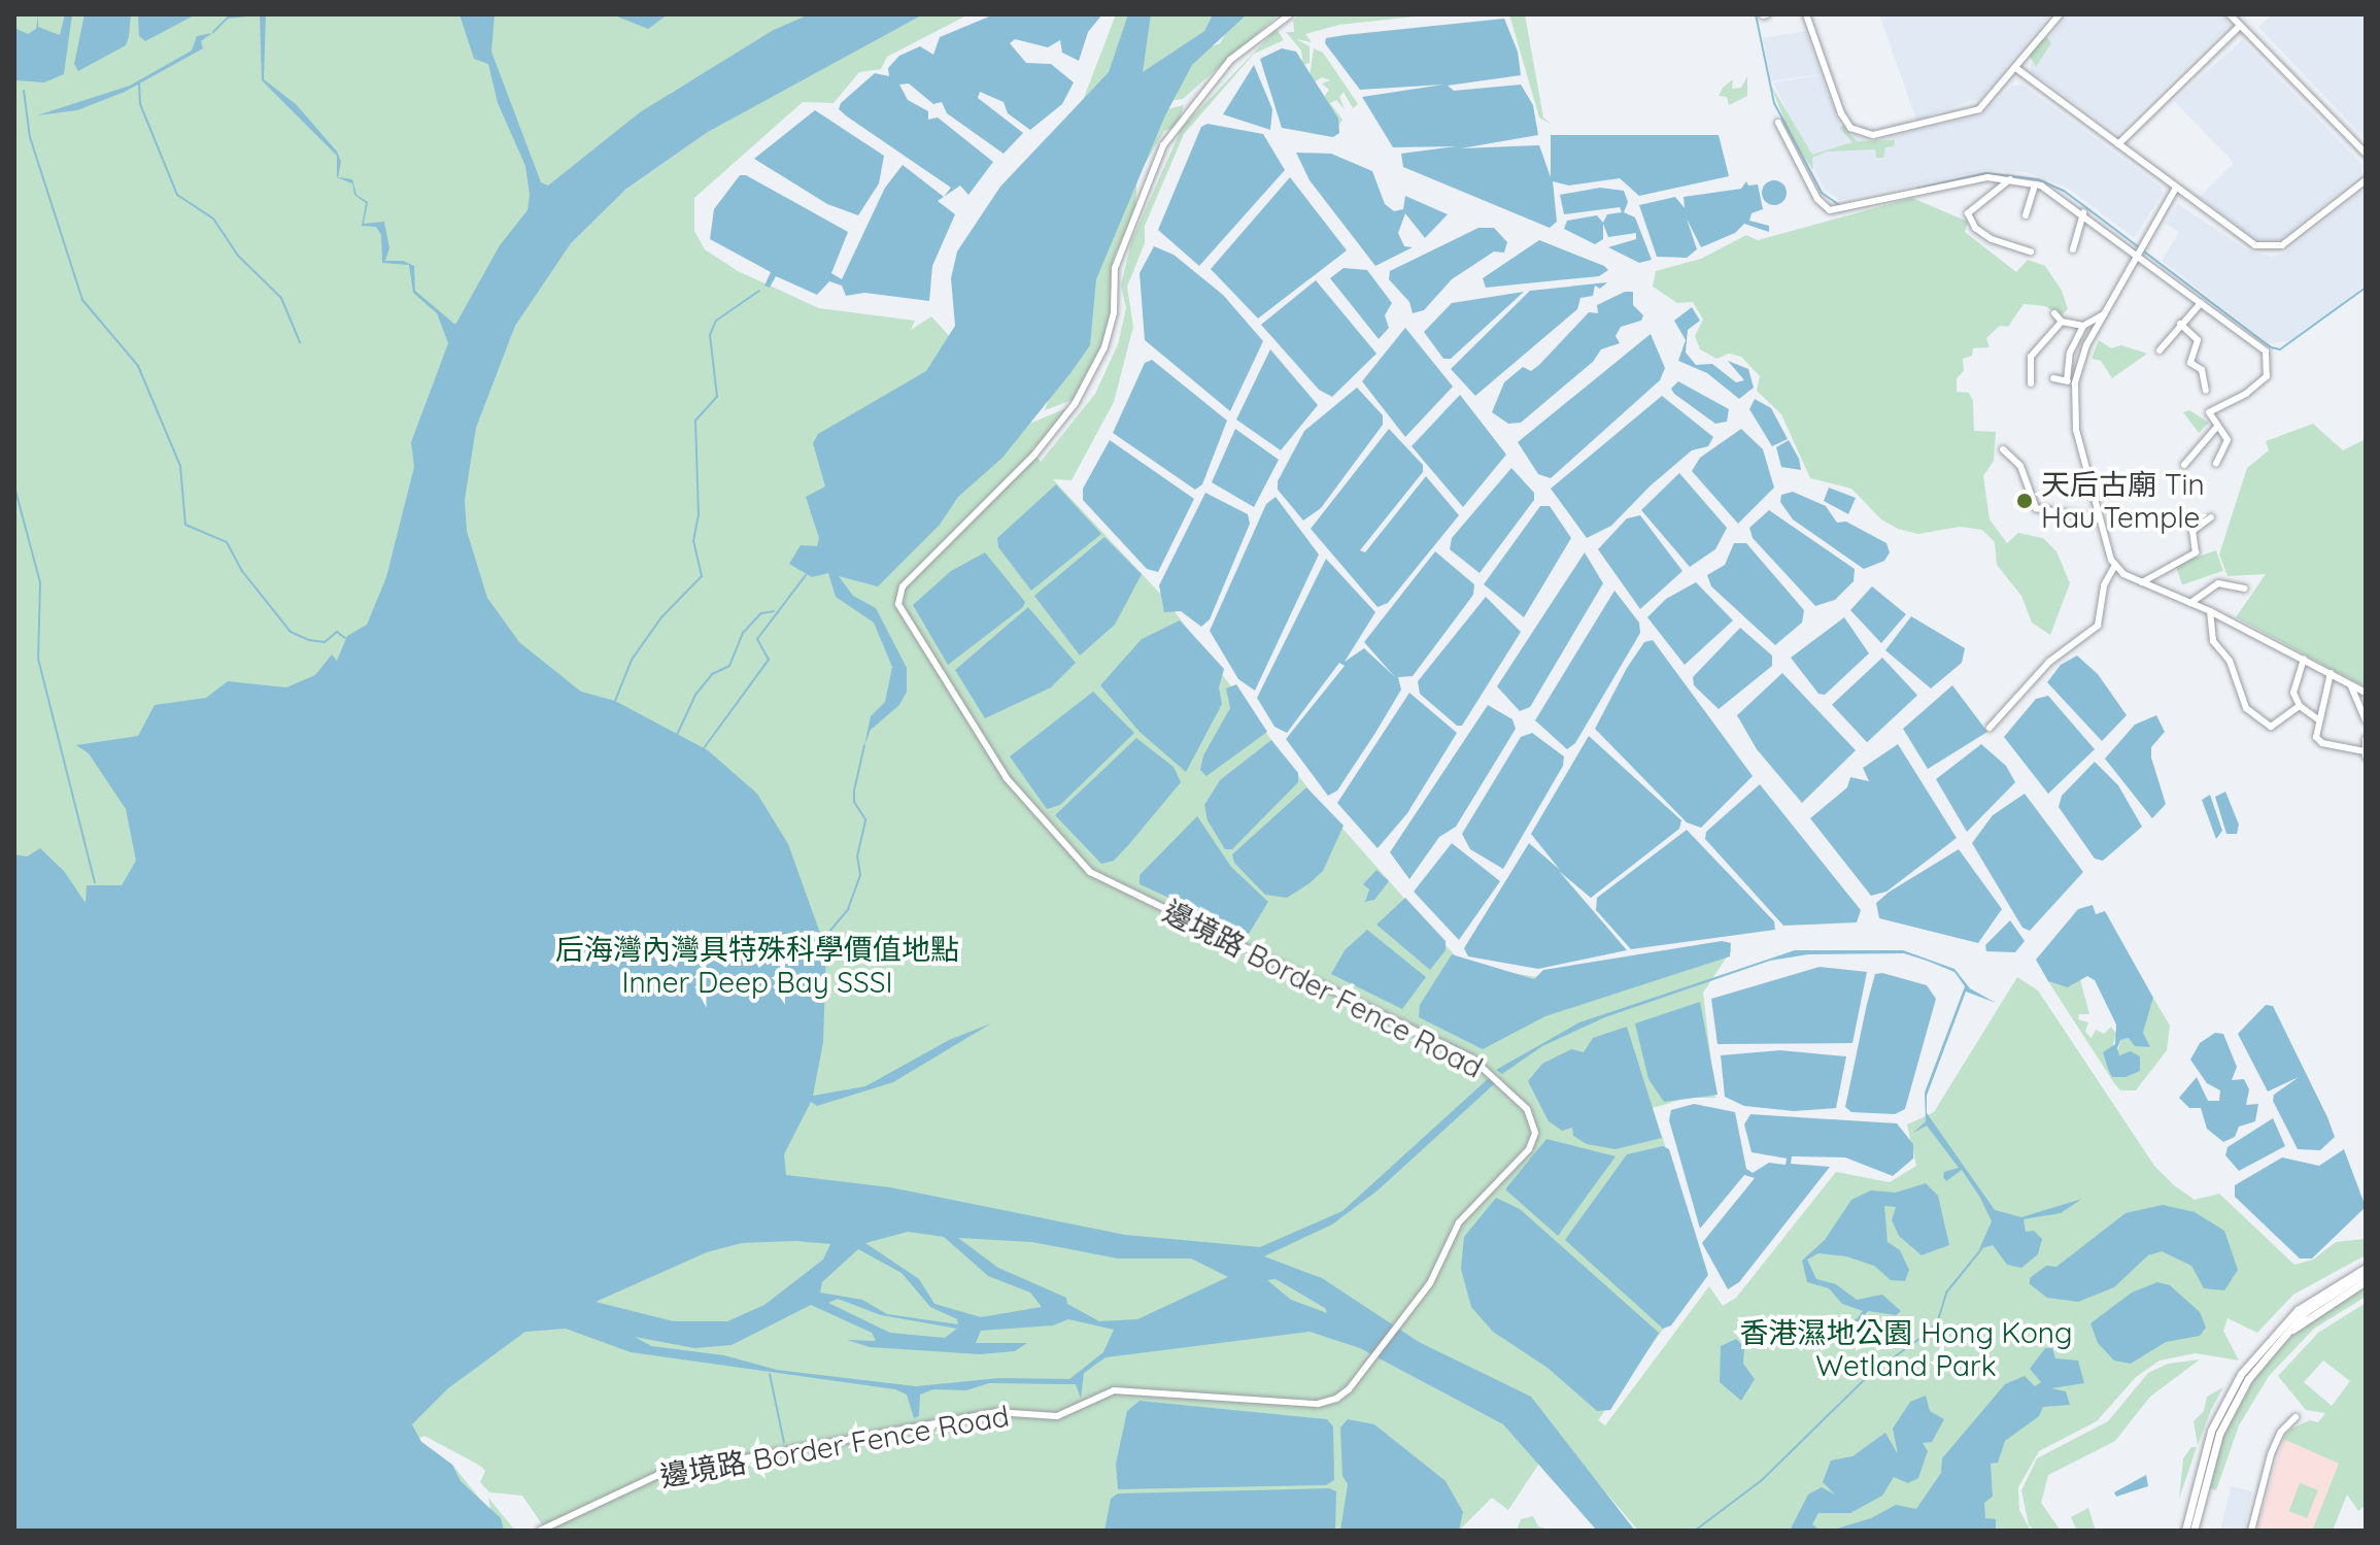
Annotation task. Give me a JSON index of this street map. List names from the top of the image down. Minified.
{"streets":{"street":["邊境路 Border Fence Road"]},"parks":["后海灣內灣具特殊科學價值地點 Inner Deep Bay SSSI","香港濕地公園 Hong Kong Wetland Park"],"places":["天后古廟 Tin Hau Temple"]}
